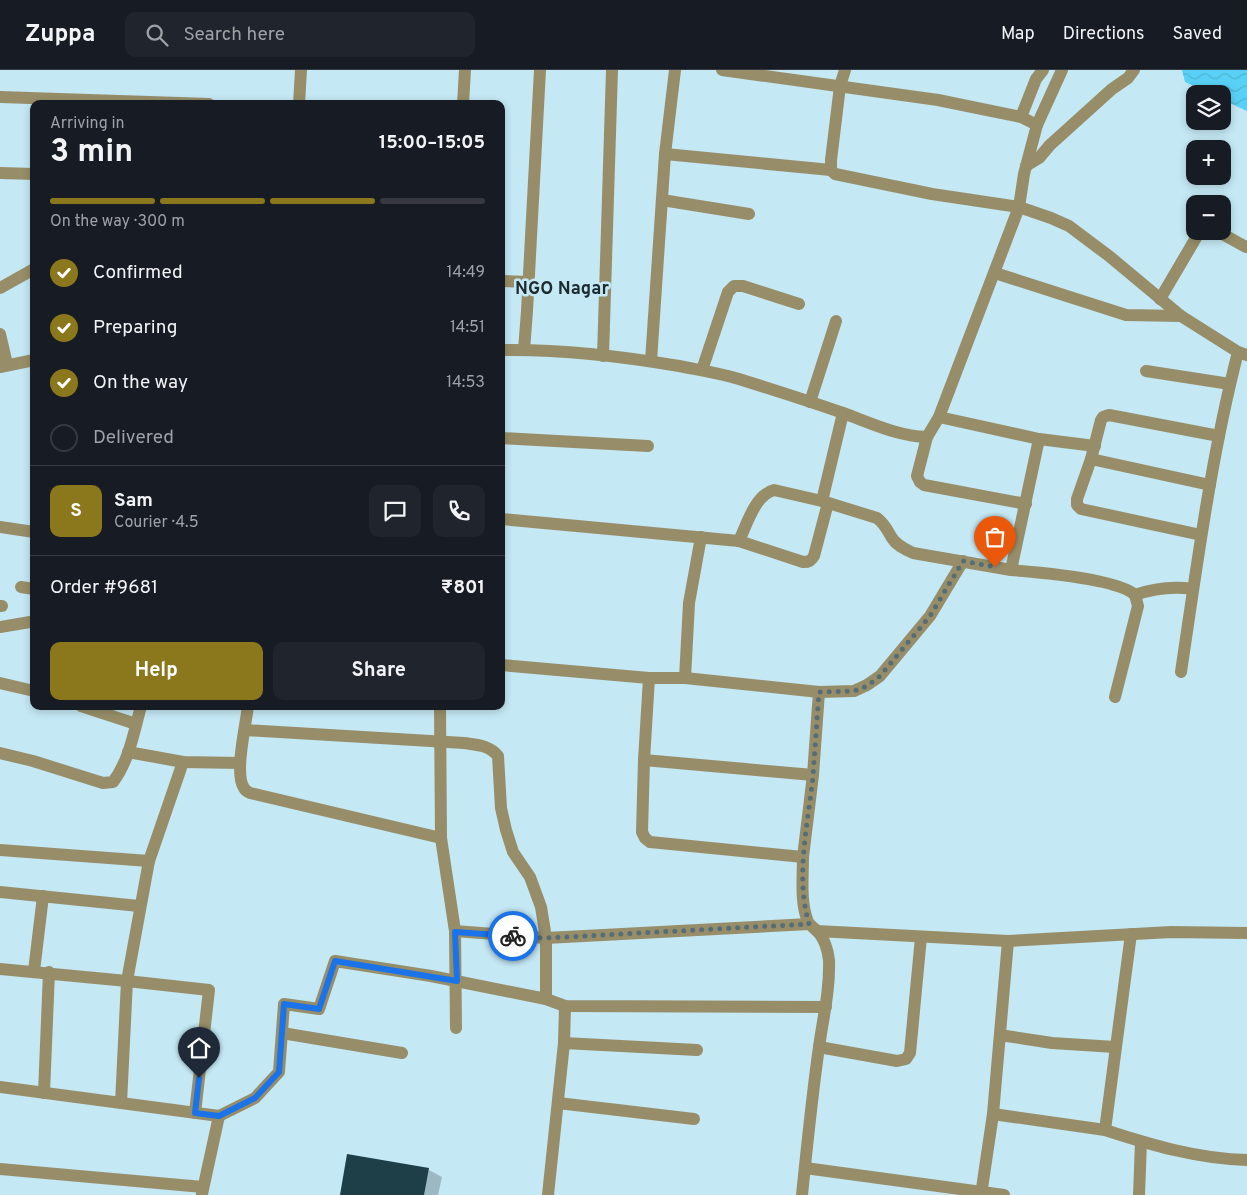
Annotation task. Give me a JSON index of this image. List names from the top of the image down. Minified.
{"districts":["NGO Nagar"],"page":{"header":"Zuppa","search":"Search here","nav":["Map","Directions","Saved"],"map_buttons":["+","−"],"heading":["3 min","Arriving in","15:00–15:05"],"panel":["Sam","Courier · 4.5","Order #9681","₹801"],"bar":"On the way · 300 m","list":[["Confirmed","14:49"],["Preparing","14:51"],["On the way","14:53"],"Delivered"],"round":"S","buttons":["Help","Share"]}}
